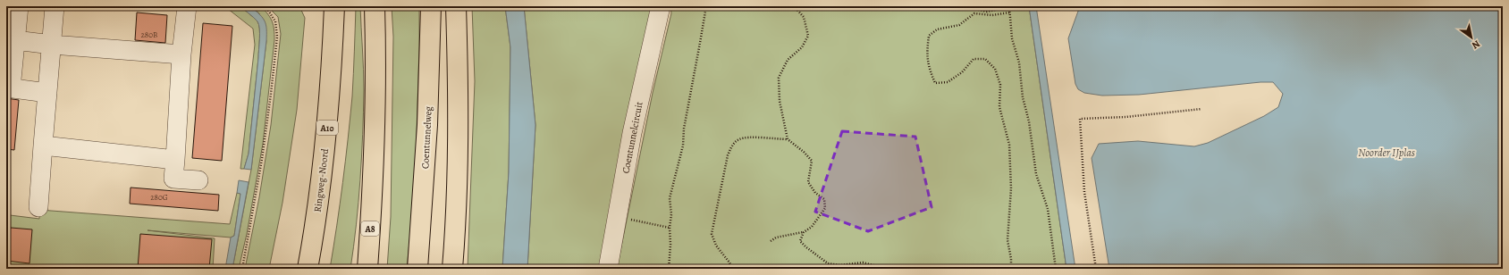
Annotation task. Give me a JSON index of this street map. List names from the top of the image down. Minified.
{"streets":{"highway":["A10","Coentunnelweg","Ringweg-Noord","A8"],"street":["Coentunnelcircuit"]},"water":["Noorder IJplas"],"house_numbers":["280B","280G"],"north":"bottom right"}
